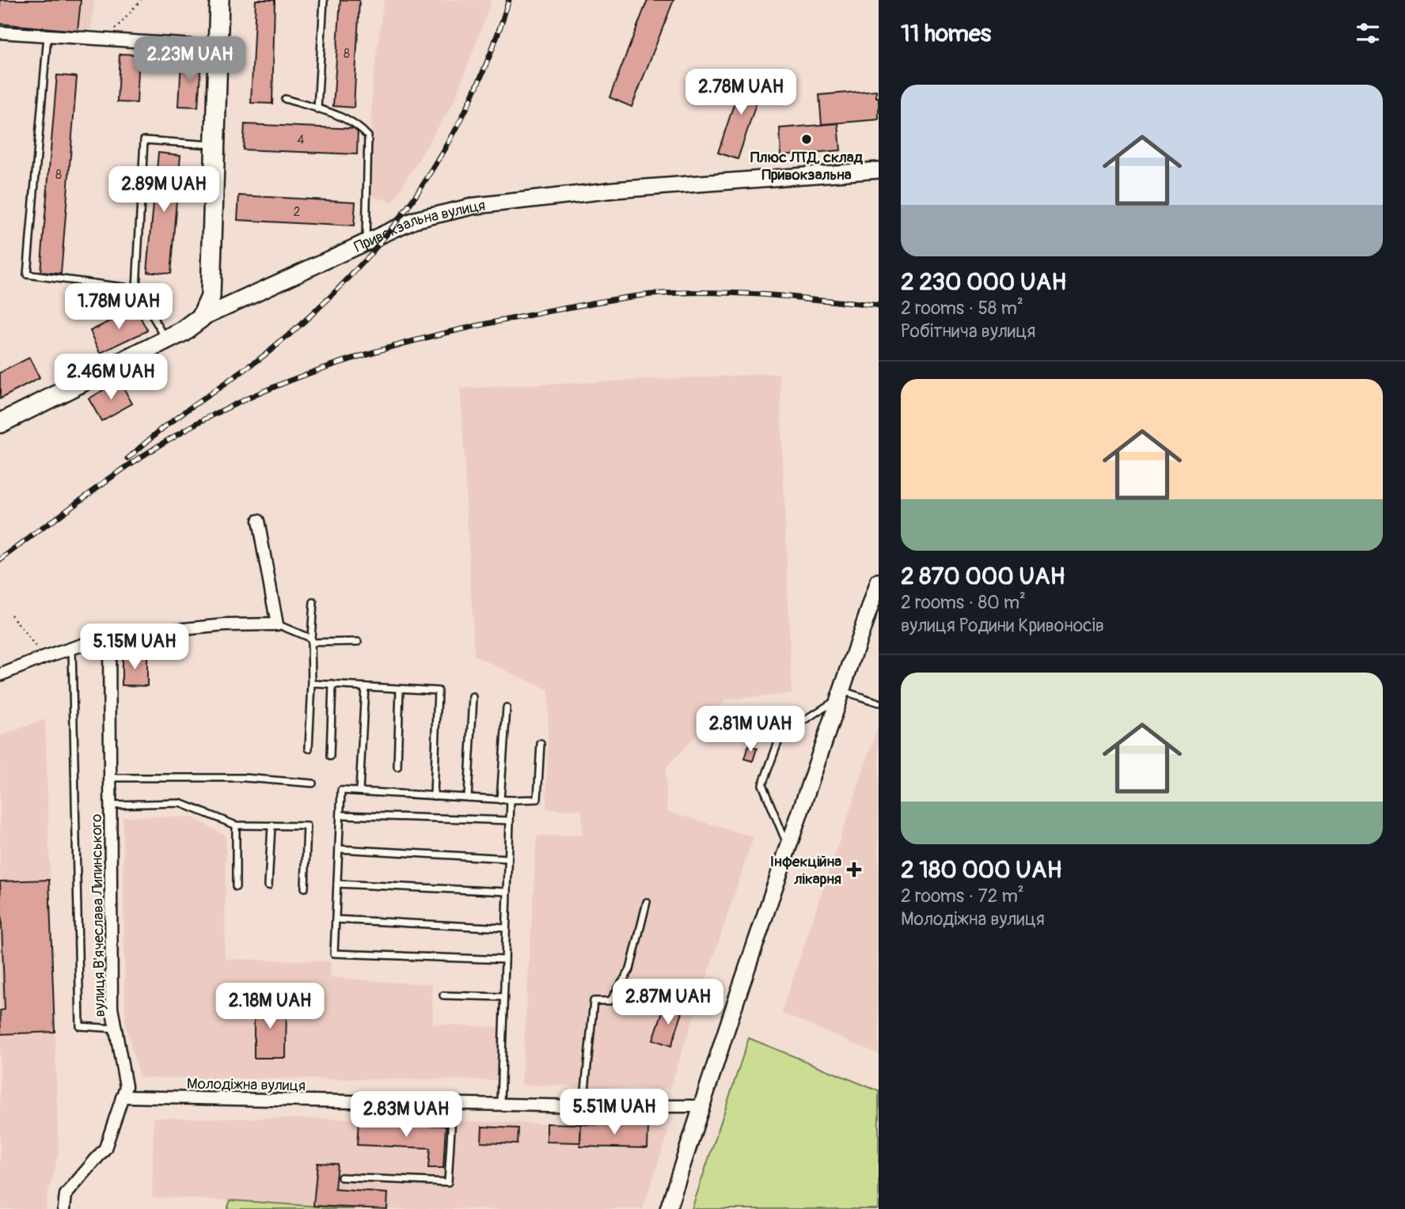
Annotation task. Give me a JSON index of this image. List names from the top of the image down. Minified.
{"streets":{"main road":["Привокзальна вулиця"],"street":["вулиця В'ячеслава Липинського","Молодіжна вулиця"]},"crossings":[["вулиця В'ячеслава Липинського","Молодіжна вулиця"]],"places":{"other":["Плюс ЛТД, склад Привокзальна"],"health":["Інфекційна лікарня"]},"house_numbers":["8","4","8","2"],"page":{"heading":"11 homes","price":["2.23M UAH","2.78M UAH","2.89M UAH","1.78M UAH","2.46M UAH","5.15M UAH","2.81M UAH","2.87M UAH","2.18M UAH","5.51M UAH","2.83M UAH"],"list":[{"name":"2 230 000 UAH","note":"2 rooms · 58 m² · Робітнича вулиця"},{"name":"2 870 000 UAH","note":"2 rooms · 80 m² · вулиця Родини Кривоносів"},{"name":"2 180 000 UAH","note":"2 rooms · 72 m² · Молодіжна вулиця"}]}}
